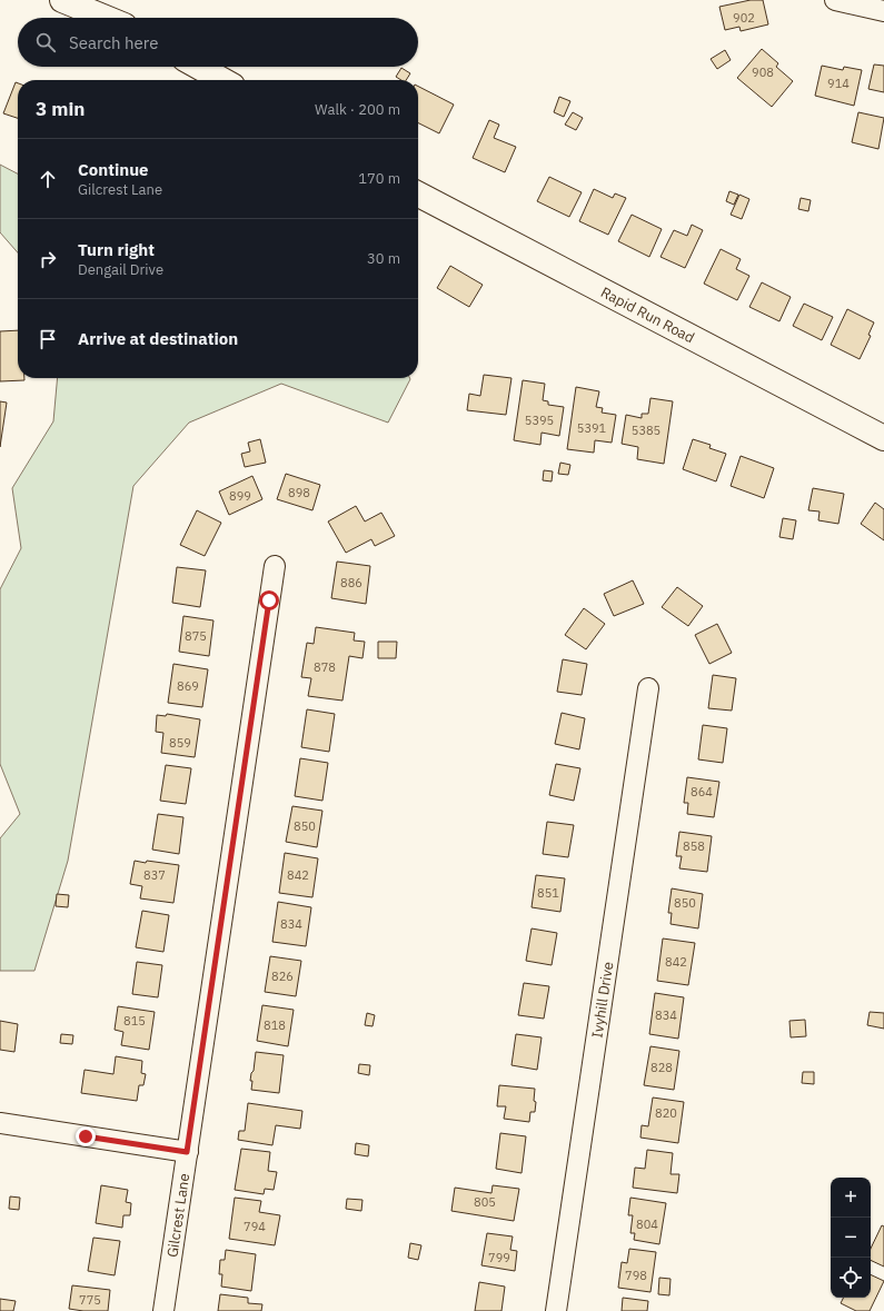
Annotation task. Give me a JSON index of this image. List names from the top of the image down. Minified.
{"streets":{"street":["Rapid Run Road","Ivyhill Drive","Gilcrest Lane"]},"house_numbers":["902","908","914","5395","5391","5385","898","899","886","875","878","869","859","864","850","858","837","842","851","850","834","842","826","834","815","818","828","820","805","804","794","799","798","775"],"page":{"search":"Search here","heading":["3 min","Walk · 200 m"],"list":[["Continue","Gilcrest Lane","170 m"],["Turn right","Dengail Drive","30 m"],"Arrive at destination"],"map_buttons":["+","−"]}}
